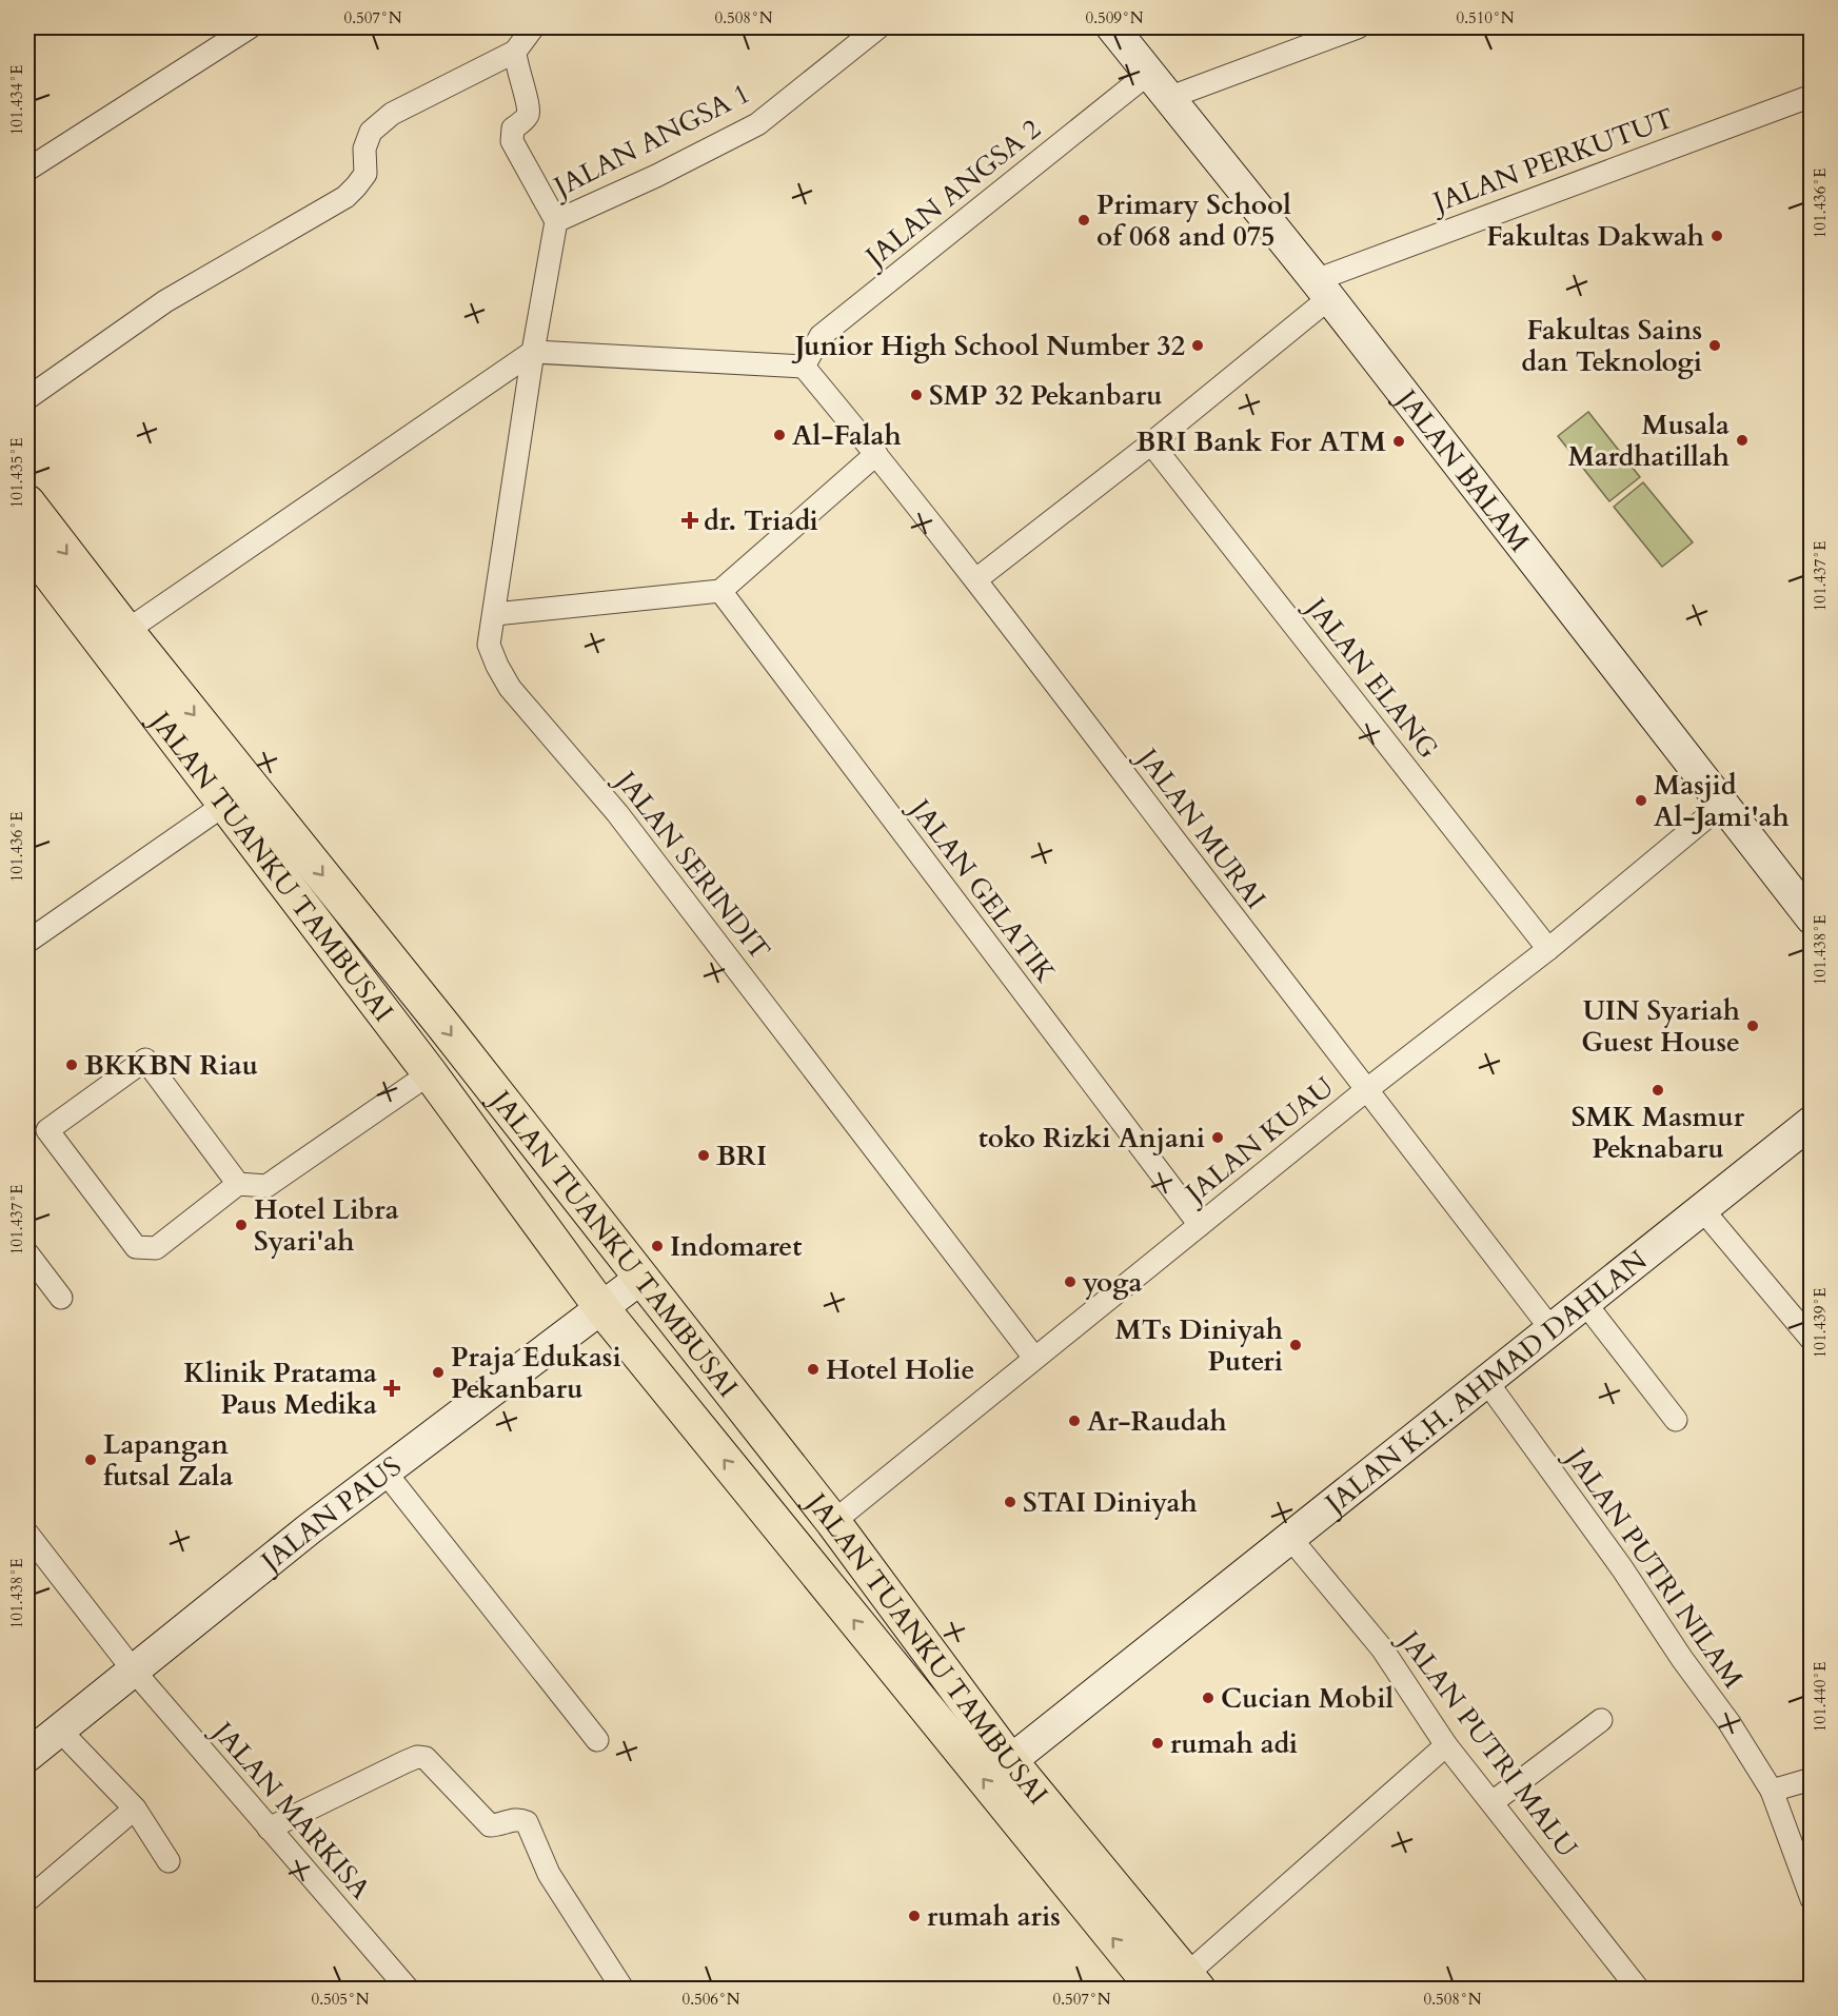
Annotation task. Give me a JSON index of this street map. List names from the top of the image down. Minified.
{"streets":{"main road":["JALAN BALAM","JALAN TUANKU TAMBUSAI","JALAN K.H. AHMAD DAHLAN","JALAN PAUS"],"street":["JALAN ANGSA 1","JALAN PERKUTUT","JALAN ANGSA 2","JALAN ELANG","JALAN MURAI","JALAN SERINDIT","JALAN GELATIK","JALAN KUAU","JALAN PUTRI NILAM","JALAN PUTRI MALU","JALAN MARKISA"]},"crossings":[["JALAN ANGSA 1","JALAN SERINDIT"],["JALAN PERKUTUT","JALAN BALAM"],["JALAN PERKUTUT","JALAN ELANG"],["JALAN PERKUTUT","JALAN MURAI"],["JALAN ANGSA 2","JALAN BALAM"],["JALAN ANGSA 2","JALAN MURAI"],["JALAN BALAM","JALAN KUAU"],["JALAN ELANG","JALAN KUAU"],["JALAN MURAI","JALAN KUAU"],["JALAN MURAI","JALAN K.H. AHMAD DAHLAN"],["JALAN TUANKU TAMBUSAI","JALAN KUAU"],["JALAN TUANKU TAMBUSAI","JALAN K.H. AHMAD DAHLAN"],["JALAN TUANKU TAMBUSAI","JALAN PAUS"],["JALAN SERINDIT","JALAN KUAU"],["JALAN GELATIK","JALAN KUAU"],["JALAN K.H. AHMAD DAHLAN","JALAN PUTRI NILAM"],["JALAN K.H. AHMAD DAHLAN","JALAN PUTRI MALU"],["JALAN PAUS","JALAN MARKISA"]],"places":{"other":["Primary School of 068 and 075","Fakultas Dakwah","Junior High School Number 32","Fakultas Sains dan Teknologi","SMP 32 Pekanbaru","Al-Falah","Musala Mardhatillah","BRI Bank For ATM","Masjid Al-Jami'ah","UIN Syariah Guest House","BKKBN Riau","SMK Masmur Peknabaru","toko Rizki Anjani","BRI","Hotel Libra Syari'ah","Indomaret","yoga","MTs Diniyah Puteri","Hotel Holie","Praja Edukasi Pekanbaru","Ar-Raudah","Lapangan futsal Zala","STAI Diniyah","Cucian Mobil","rumah adi","rumah aris"],"health":["dr. Triadi","Klinik Pratama Paus Medika"]},"coordinates":["0.507°N","0.508°N","0.509°N","0.510°N","101.434°E","101.436°E","101.435°E","101.437°E","101.438°E","101.439°E","101.440°E","0.505°N","0.506°N"]}
